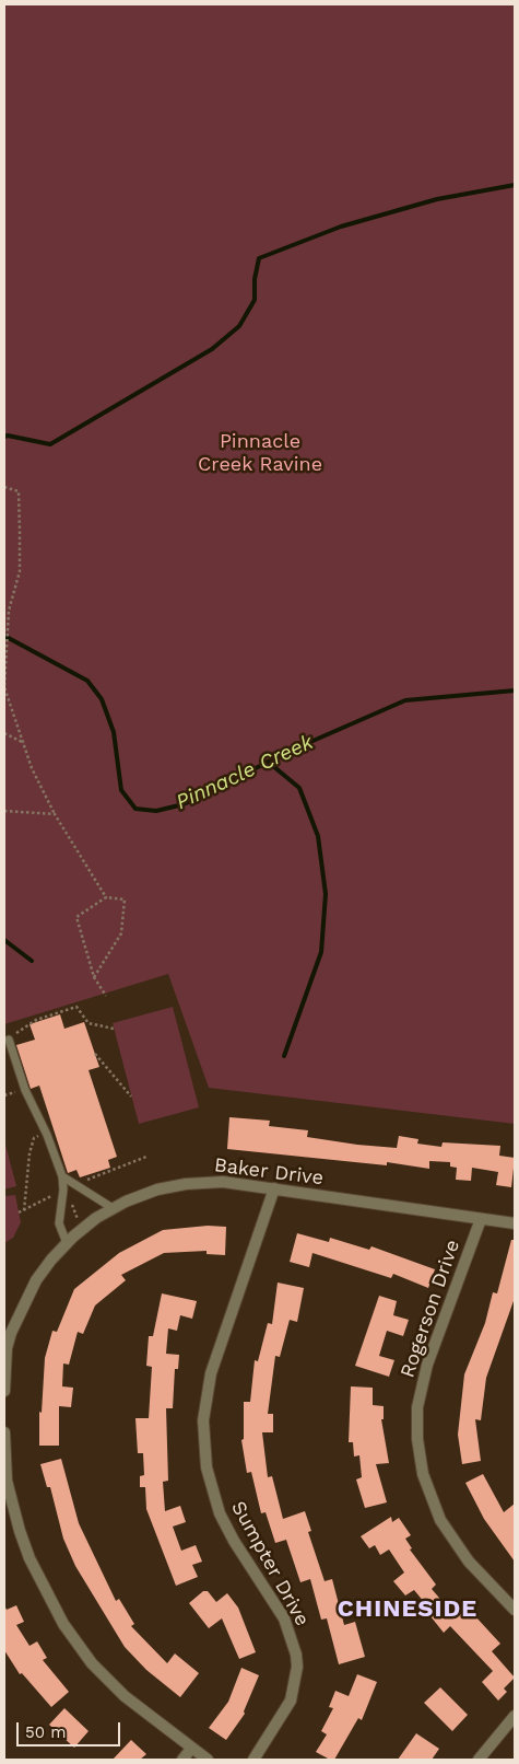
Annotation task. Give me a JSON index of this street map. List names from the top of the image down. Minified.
{"streets":{"street":["Baker Drive","Rogerson Drive","Sumpter Drive"]},"crossings":[["Baker Drive","Rogerson Drive"],["Baker Drive","Sumpter Drive"]],"districts":["CHINESIDE"],"water":["Pinnacle Creek"],"parks":["Pinnacle Creek Ravine"],"scale_bar":"50 m"}
